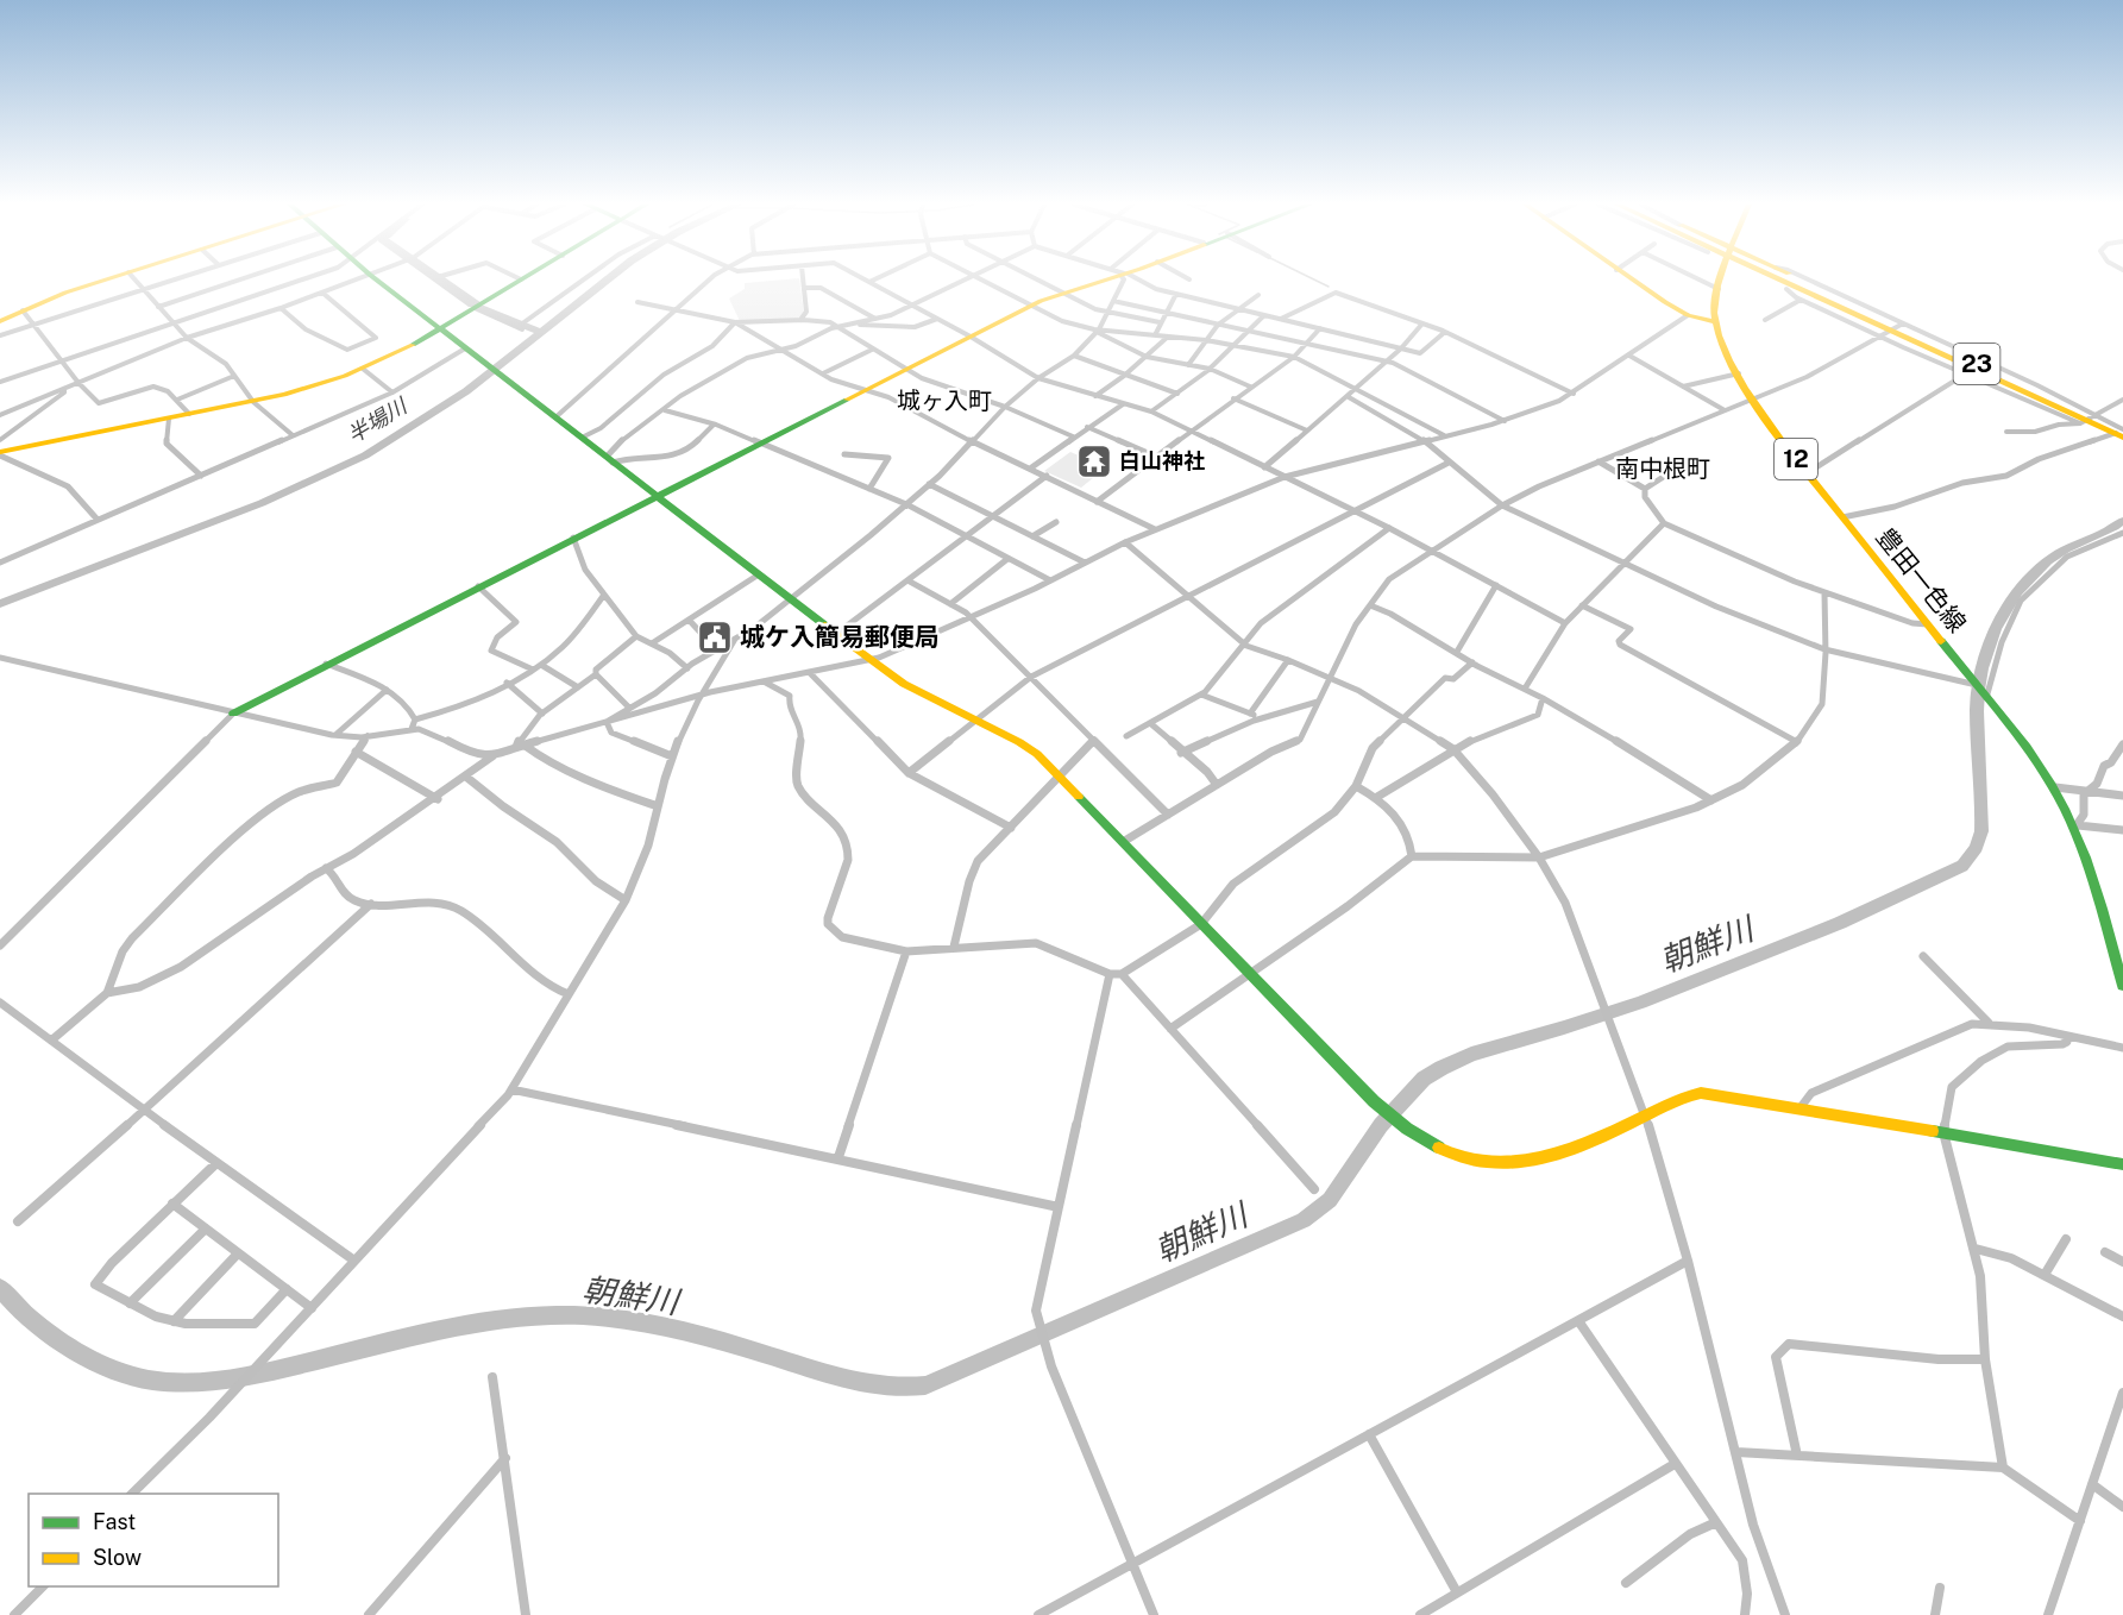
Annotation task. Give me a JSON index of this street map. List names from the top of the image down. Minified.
{"streets":{"main road":["23","12","豊田一色線"]},"districts":["城ヶ入町","南中根町"],"water":["半場川","朝鮮川"],"places":{"temple":["白山神社"],"public building":["城ケ入簡易郵便局"]},"legend":["Fast","Slow"]}
